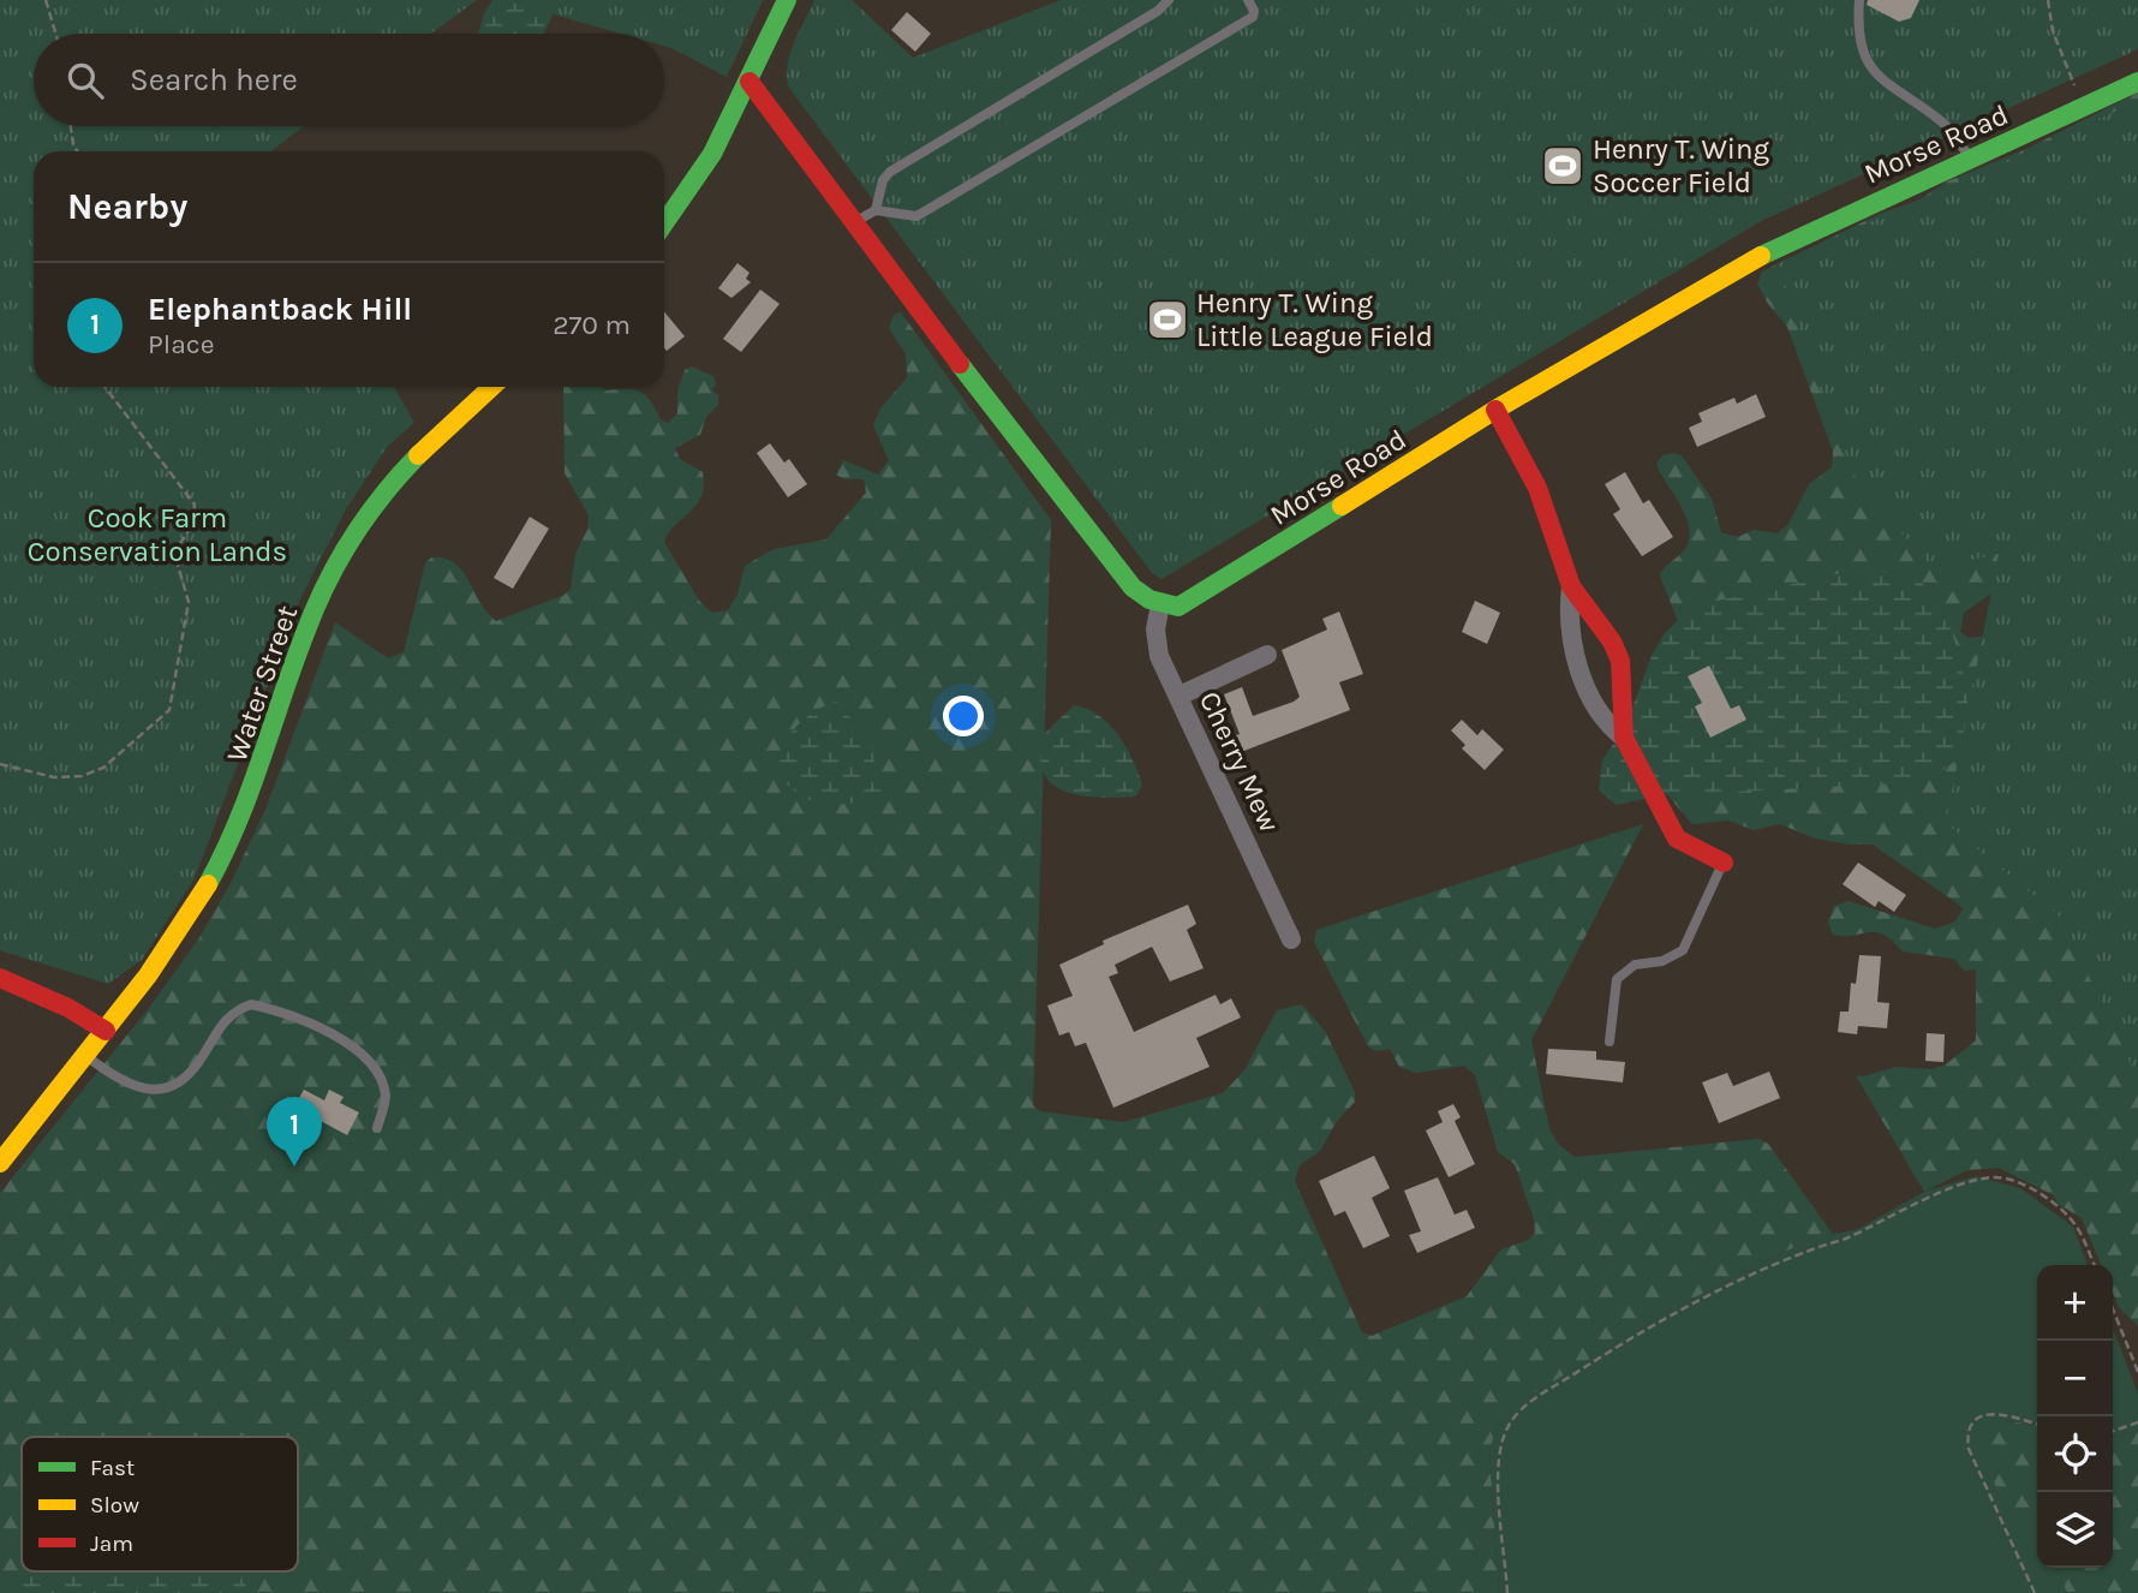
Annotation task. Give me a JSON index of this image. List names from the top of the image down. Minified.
{"streets":{"street":["Morse Road","Water Street","Cherry Mew"]},"crossings":[["Morse Road","Cherry Mew"]],"parks":["Cook Farm Conservation Lands"],"places":{"sports":["Henry T. Wing Soccer Field","Henry T. Wing Little League Field"]},"legend":["Fast","Slow","Jam"],"page":{"search":"Search here","heading":"Nearby","list":[{"mark":"1","name":"Elephantback Hill","note":"Place","value":"270 m"}],"pins":"1","map_buttons":["+","−"]}}
